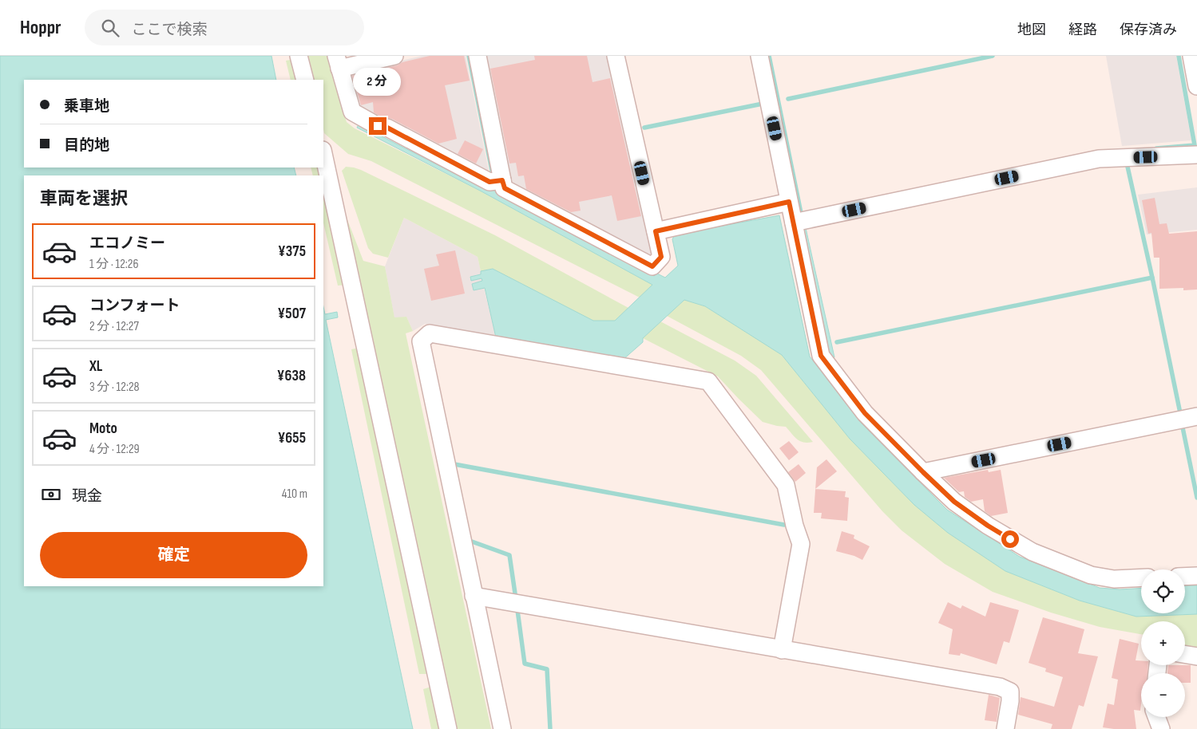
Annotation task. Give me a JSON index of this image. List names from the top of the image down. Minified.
{"page":{"header":"Hoppr","search":"ここで検索","nav":["地図","経路","保存済み"],"bubble":"2 分","banner":["乗車地","目的地"],"heading":"車両を選択","list":[{"name":"エコノミー","note":"1 分 · 12:26","value":"¥375"},{"name":"コンフォート","note":"2 分 · 12:27","value":"¥507"},{"name":"XL","note":"3 分 · 12:28","value":"¥638"},{"name":"Moto","note":"4 分 · 12:29","value":"¥655"}],"pay":["現金","410 m"],"buttons":"確定","map_buttons":["+","−"]}}
